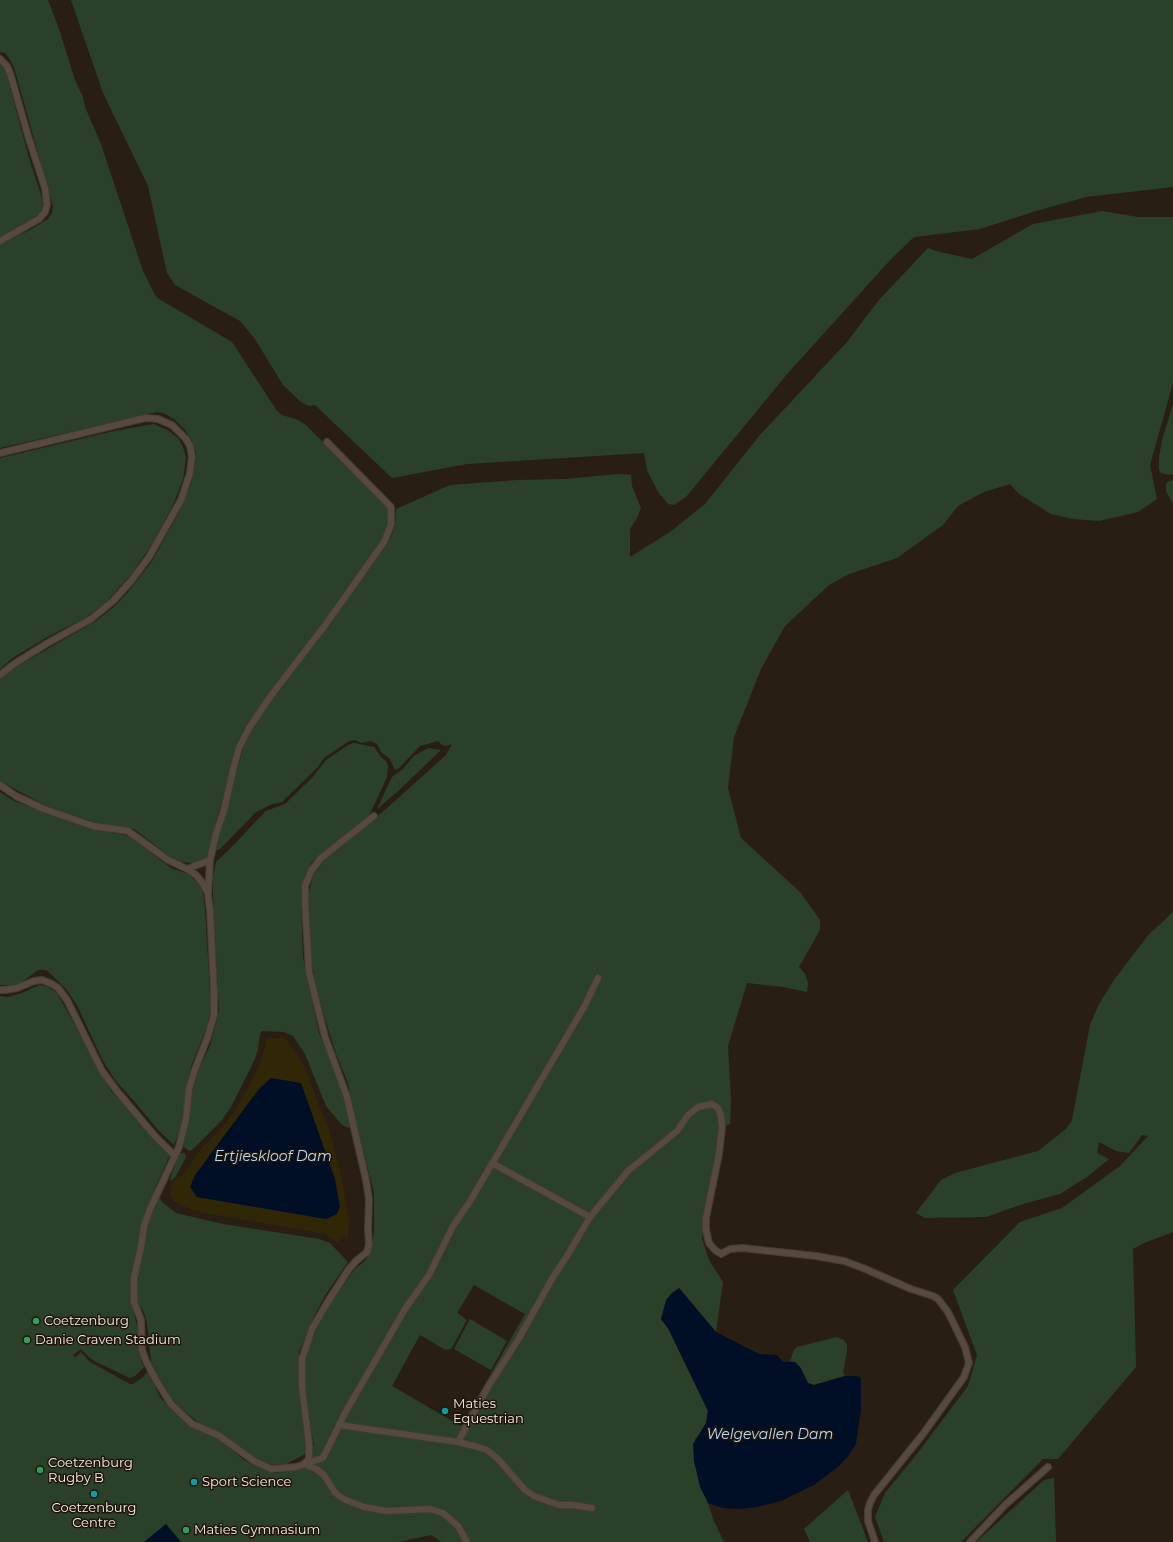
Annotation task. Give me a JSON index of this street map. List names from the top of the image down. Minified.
{"water":["Ertjieskloof Dam","Welgevallen Dam"],"places":["Coetzenburg","Danie Craven Stadium","Maties Equestrian","Coetzenburg Rugby B","Sport Science","Coetzenburg Centre","Maties Gymnasium"]}
